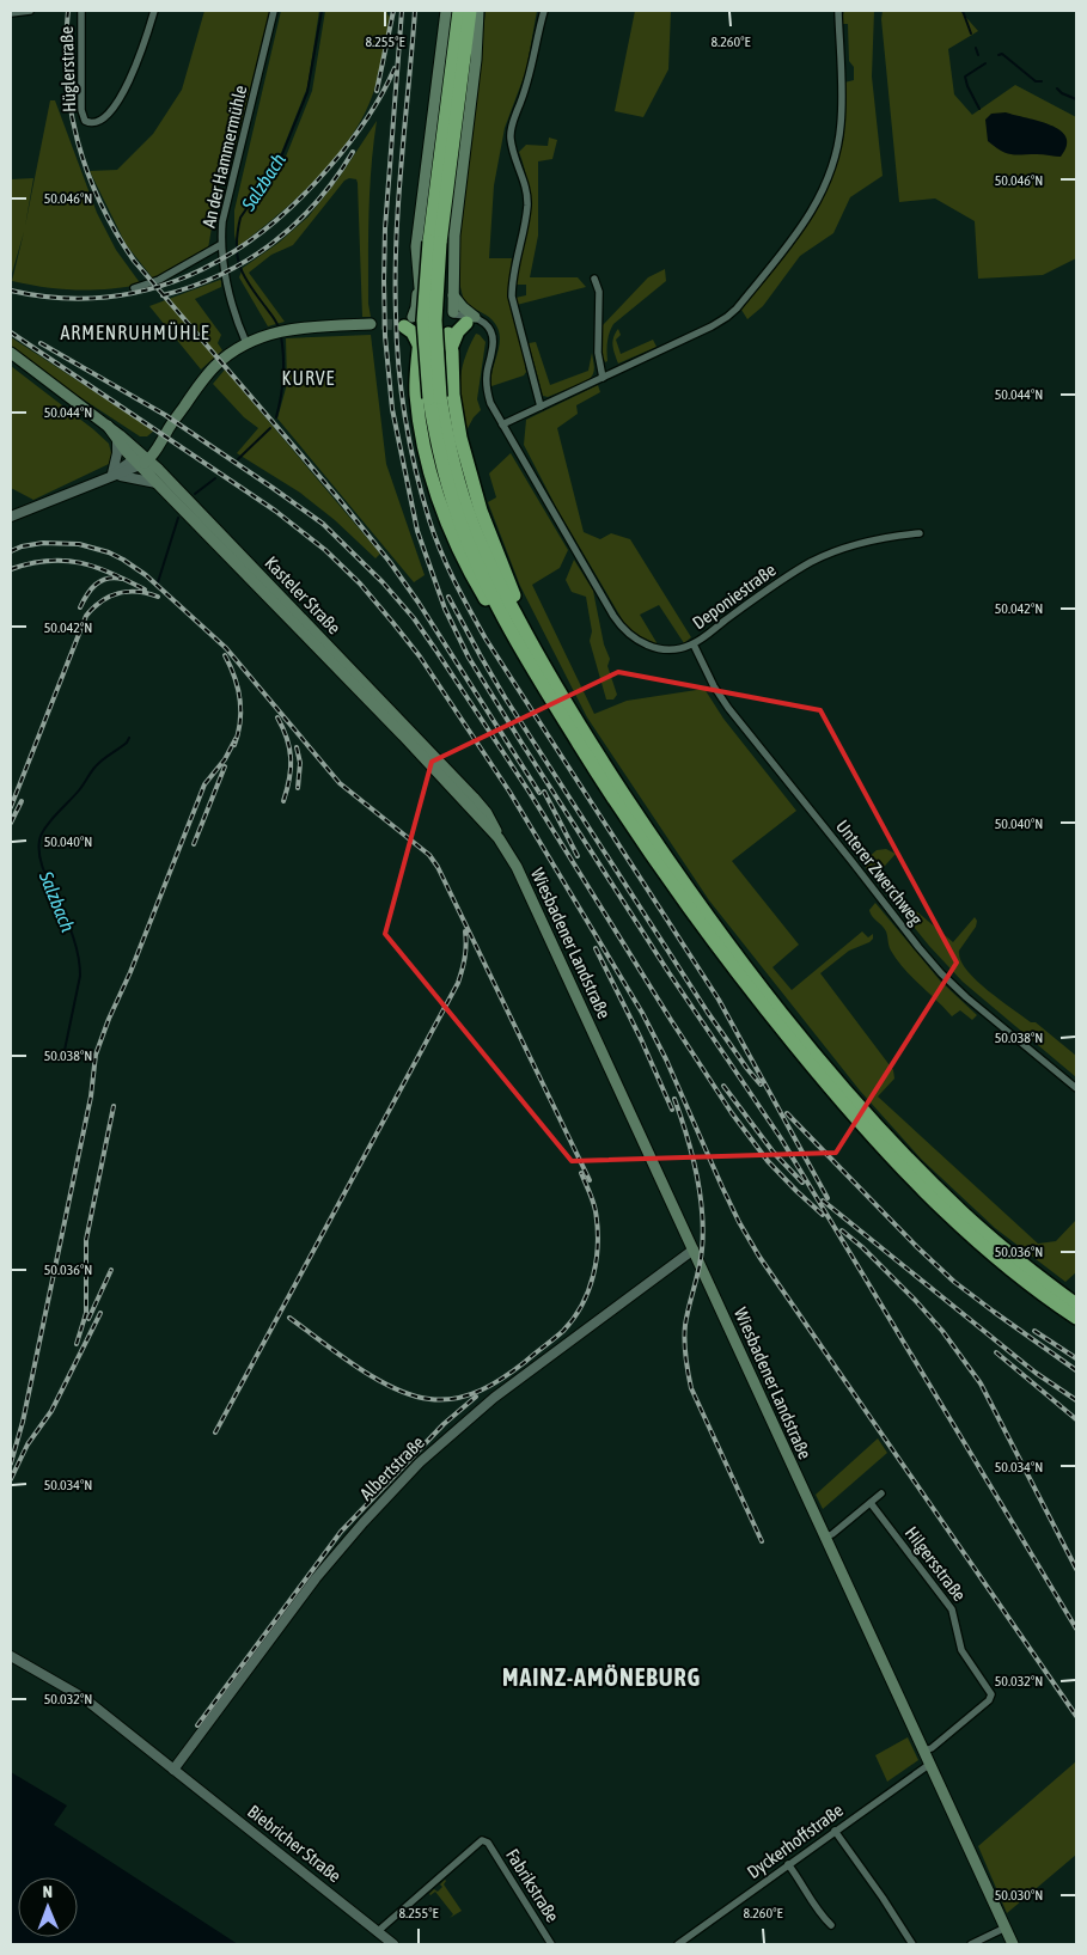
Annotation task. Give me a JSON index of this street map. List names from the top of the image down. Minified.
{"streets":{"main road":["Kasteler Straße","Wiesbadener Landstraße"],"street":["Hüglerstraße","An der Hammermühle","Deponiestraße","Unterer Zwerchweg","Albertstraße","Hilgersstraße","Dyckerhoffstraße","Biebricher Straße","Fabrikstraße"]},"crossings":[["Kasteler Straße","Wiesbadener Landstraße"],["Deponiestraße","Unterer Zwerchweg"],["Wiesbadener Landstraße","Albertstraße"],["Wiesbadener Landstraße","Hilgersstraße"],["Wiesbadener Landstraße","Dyckerhoffstraße"],["Albertstraße","Biebricher Straße"],["Biebricher Straße","Fabrikstraße"]],"districts":["ARMENRUHMÜHLE","KURVE","MAINZ-AMÖNEBURG"],"water":["Salzbach"],"north":"top","coordinates":["8.255°E","8.260°E","50.046°N","50.044°N","50.042°N","50.040°N","50.038°N","50.036°N","50.034°N","50.032°N","50.030°N"]}
